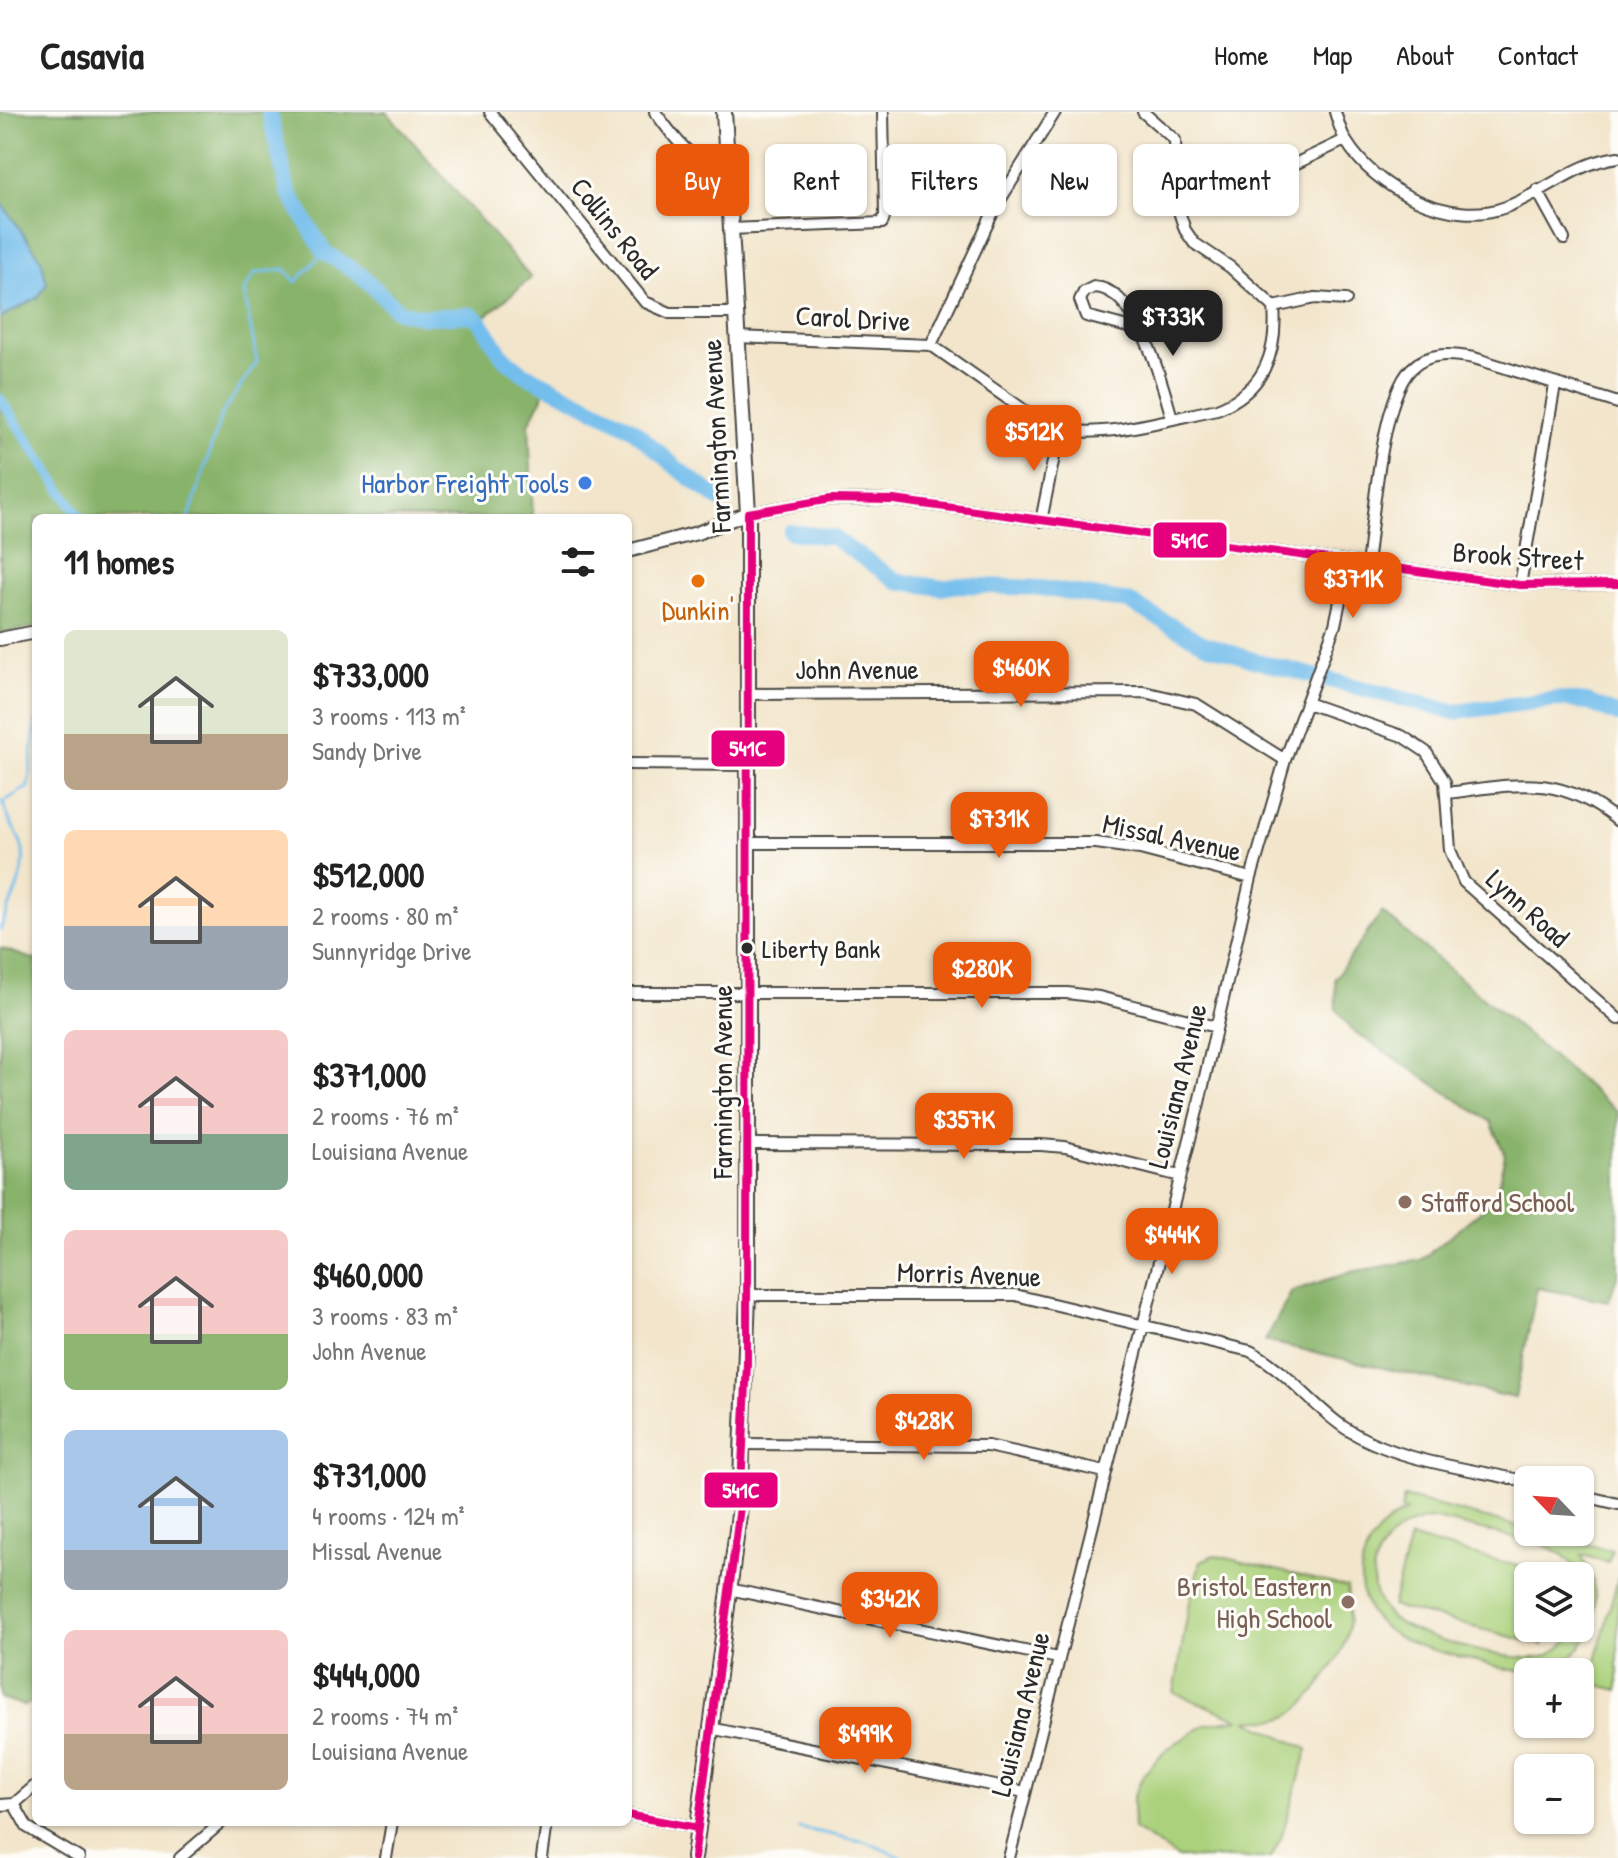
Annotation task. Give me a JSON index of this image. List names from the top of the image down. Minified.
{"streets":{"highway":["Farmington Avenue"],"street":["Collins Road","Carol Drive","Brook Street","John Avenue","Missal Avenue","Lynn Road","Louisiana Avenue","Morris Avenue"]},"crossings":[["Collins Road","Farmington Avenue"],["Carol Drive","Farmington Avenue"],["Farmington Avenue","Brook Street"],["Farmington Avenue","John Avenue"],["Farmington Avenue","Missal Avenue"],["Farmington Avenue","Morris Avenue"],["Brook Street","Louisiana Avenue"],["John Avenue","Louisiana Avenue"],["Missal Avenue","Louisiana Avenue"],["Lynn Road","Louisiana Avenue"],["Louisiana Avenue","Morris Avenue"]],"places":["Harbor Freight Tools","Dunkin'","Liberty Bank","Stafford School","Bristol Eastern High School"],"lines":["transit line 541C"],"north":"top left","page":{"header":"Casavia","nav":["Home","Map","About","Contact"],"chip":["Buy","Rent","Filters","New","Apartment"],"price":["$733K","$512K","$371K","$460K","$731K","$280K","$357K","$444K","$428K","$342K","$499K"],"heading":"11 homes","list":[{"name":"$733,000","note":"3 rooms · 113 m² · Sandy Drive"},{"name":"$512,000","note":"2 rooms · 80 m² · Sunnyridge Drive"},{"name":"$371,000","note":"2 rooms · 76 m² · Louisiana Avenue"},{"name":"$460,000","note":"3 rooms · 83 m² · John Avenue"},{"name":"$731,000","note":"4 rooms · 124 m² · Missal Avenue"},{"name":"$444,000","note":"2 rooms · 74 m² · Louisiana Avenue"}],"map_buttons":["+","−"]}}
